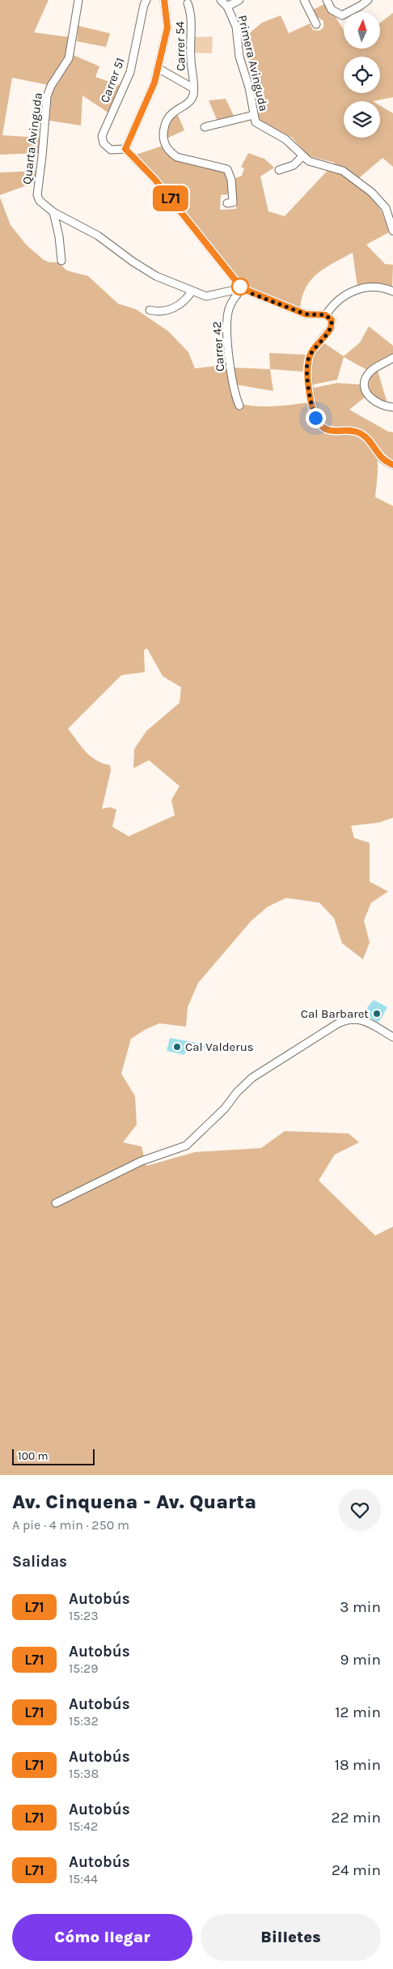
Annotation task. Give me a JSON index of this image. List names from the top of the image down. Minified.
{"streets":{"street":["Carrer 54","Primera Avinguda","Carrer 51","Quarta Avinguda","Carrer 42"]},"crossings":[["Quarta Avinguda","Carrer 42"]],"places":["Cal Barbaret","Cal Valderus"],"lines":["bus line L71"],"scale_bar":"100 m","north":"top","page":{"on_map":"L71","scale":"100 m","heading":[["Av. Cinquena - Av. Quarta","A pie · 4 min · 250 m"],"Salidas"],"list":[{"mark":"L71","name":"Autobús","note":"15:23","value":"3 min"},{"mark":"L71","name":"Autobús","note":"15:29","value":"9 min"},{"mark":"L71","name":"Autobús","note":"15:32","value":"12 min"},{"mark":"L71","name":"Autobús","note":"15:38","value":"18 min"},{"mark":"L71","name":"Autobús","note":"15:42","value":"22 min"},{"mark":"L71","name":"Autobús","note":"15:44","value":"24 min"}],"buttons":["Cómo llegar","Billetes"]}}
